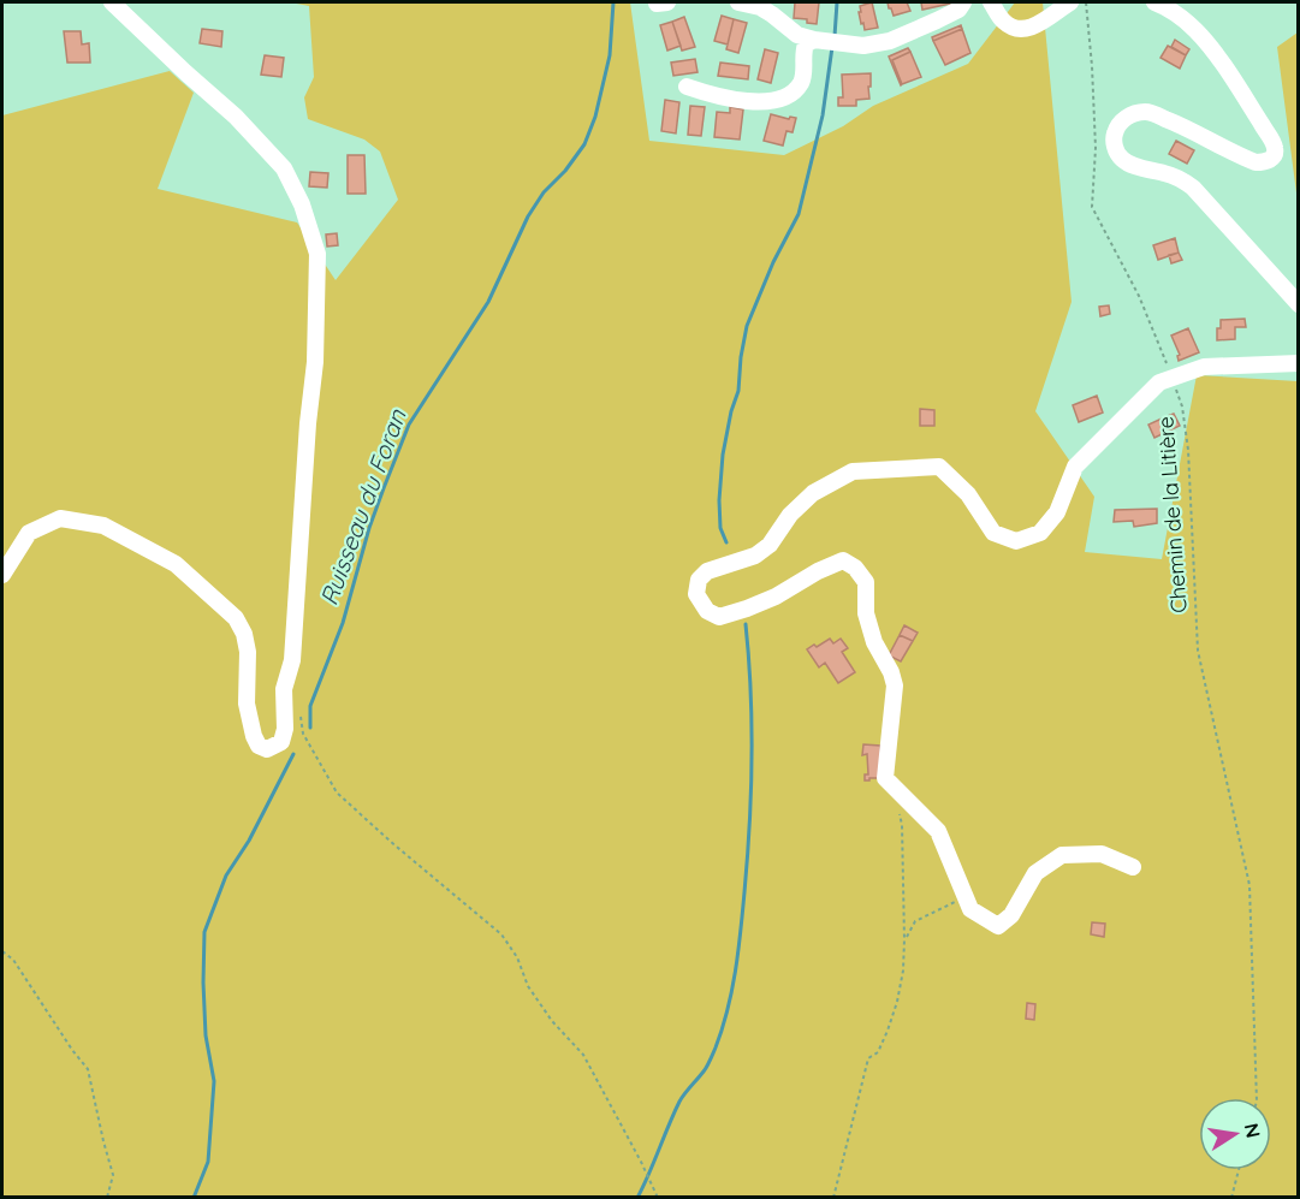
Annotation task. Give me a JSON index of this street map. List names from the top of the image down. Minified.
{"streets":{"path":["Chemin de la Litière"]},"water":["Ruisseau du Foran"],"north":"right"}
